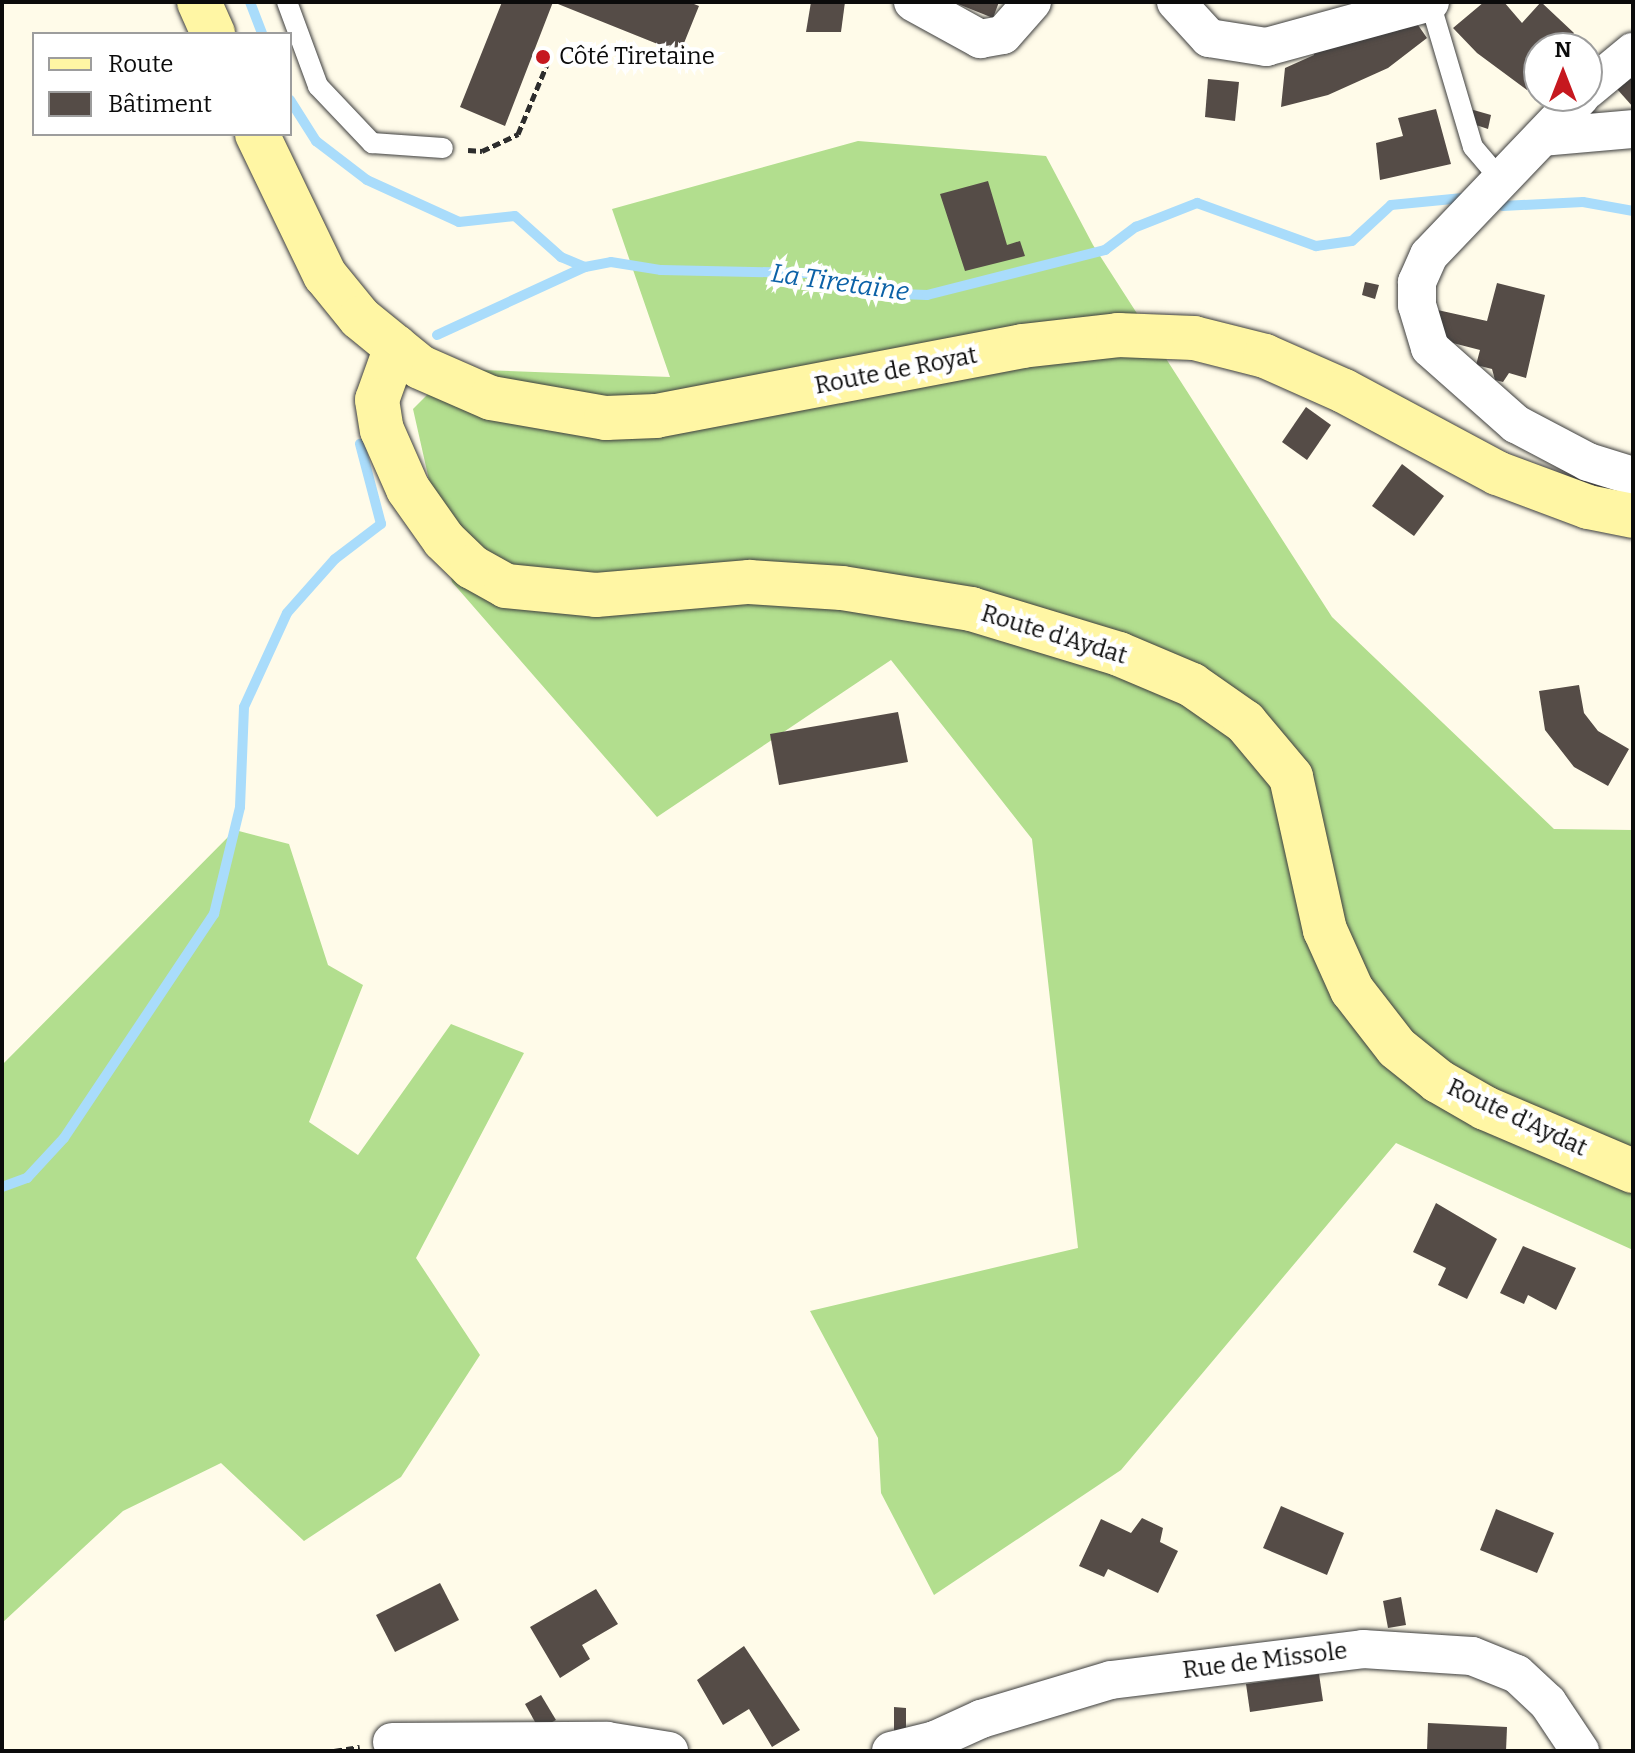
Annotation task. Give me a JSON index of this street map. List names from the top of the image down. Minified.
{"streets":{"main road":["Route de Royat","Route d'Aydat"],"street":["Rue de Missole"]},"crossings":[["Route de Royat","Route d'Aydat"]],"water":["La Tiretaine"],"places":["Côté Tiretaine"],"legend":["Route","Bâtiment"],"north":"top"}
